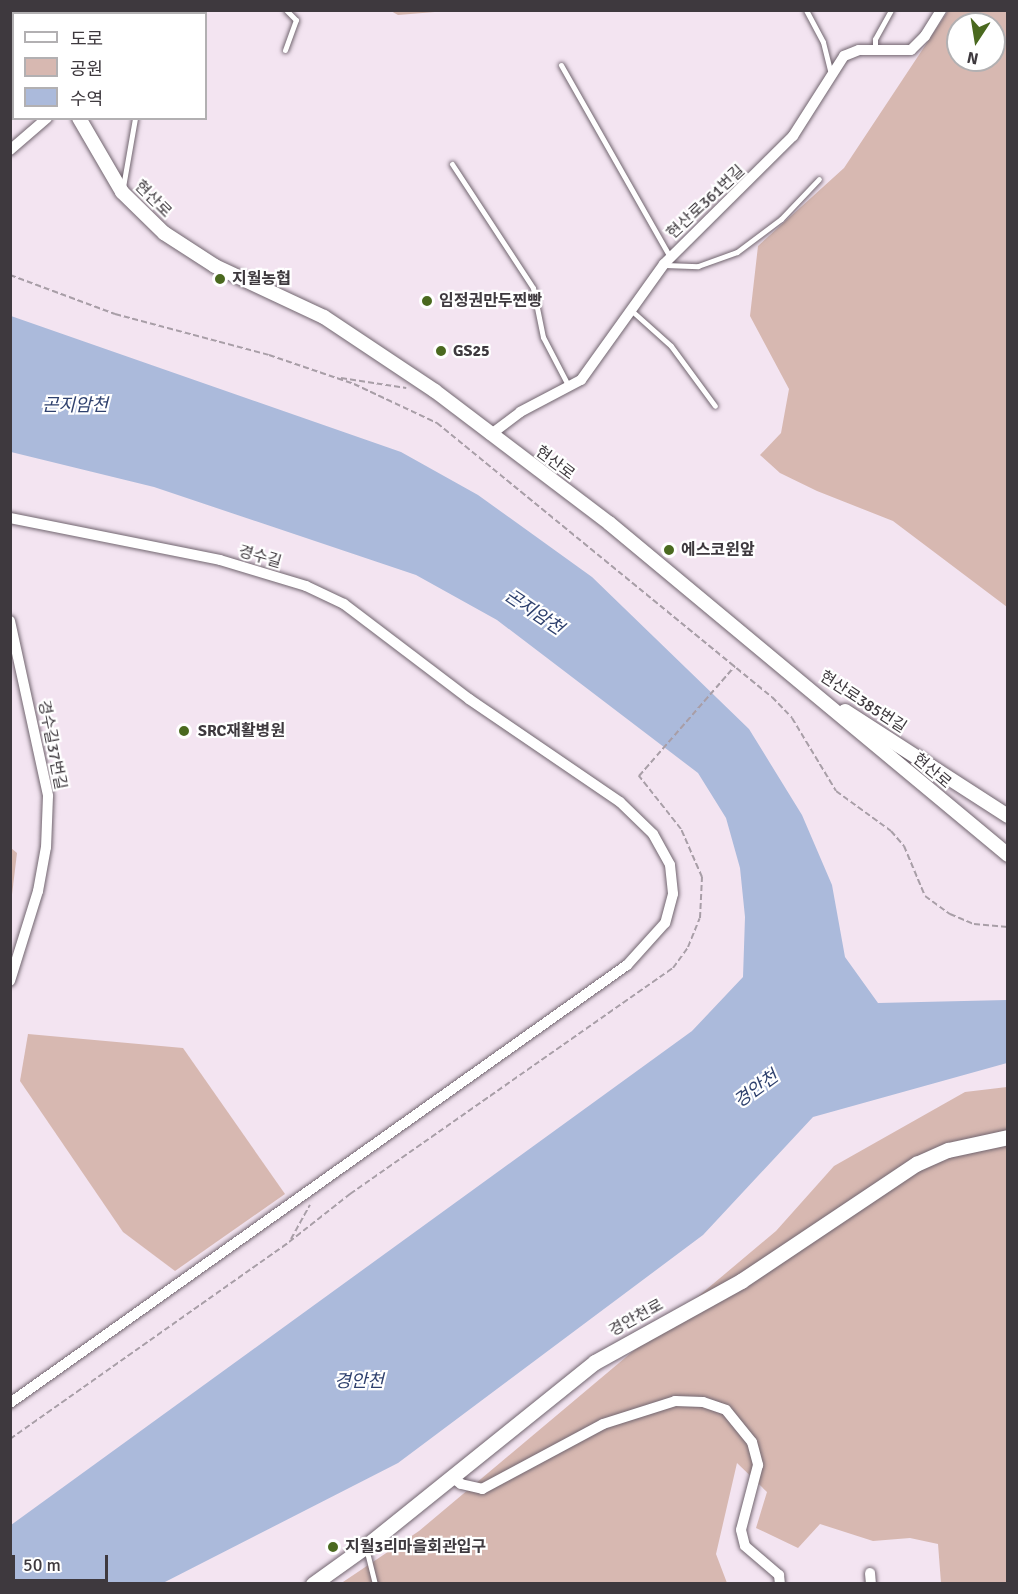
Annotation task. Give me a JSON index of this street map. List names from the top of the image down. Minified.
{"streets":{"main road":["경안천로"],"street":["현산로","현산로361번길","경수길","현산로385번길","경수길37번길"]},"crossings":[["현산로","현산로361번길"],["현산로","현산로385번길"]],"water":["곤지암천","경안천"],"places":["지월농협","임정권만두찐빵","GS25","에스코윈앞","SRC재활병원","지월3리마을회관입구"],"legend":["도로","공원","수역"],"scale_bar":"50 m","north":"bottom"}
